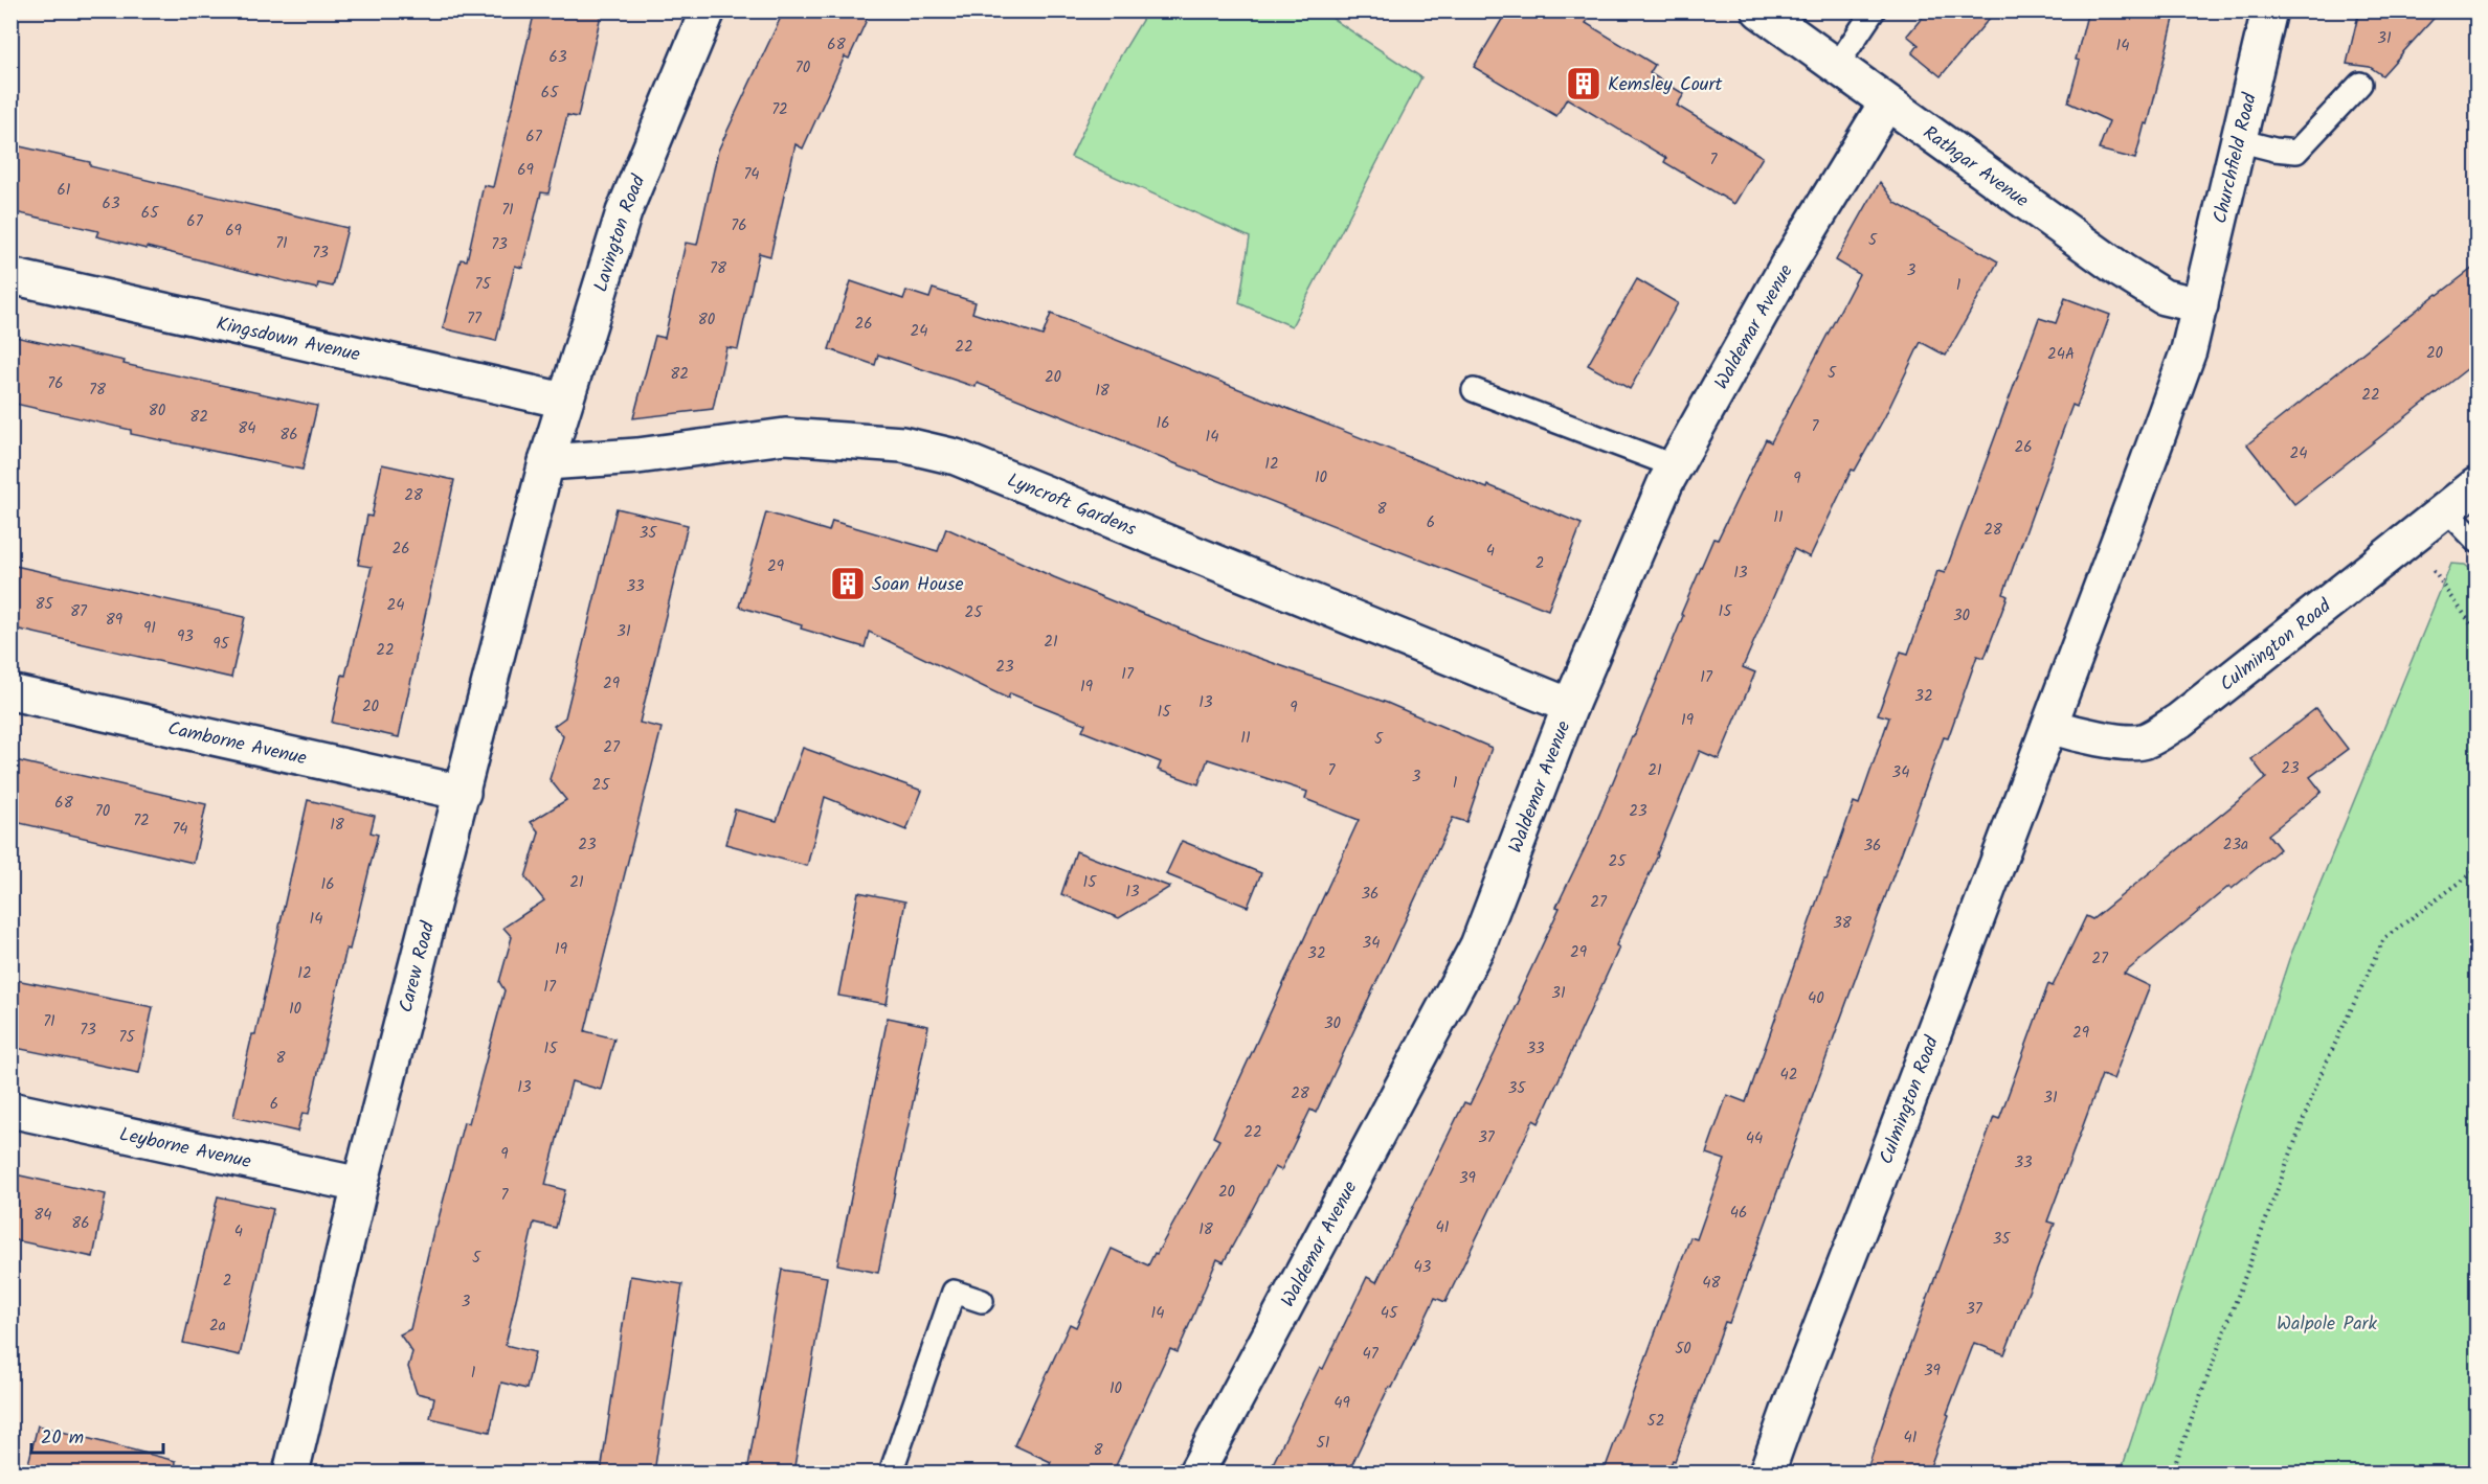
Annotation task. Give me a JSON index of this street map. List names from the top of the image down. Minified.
{"streets":{"street":["Churchfield Road","Rathgar Avenue","Lavington Road","Waldemar Avenue","Kingsdown Avenue","Lyncroft Gardens","Culmington Road","Camborne Avenue","Carew Road","Leyborne Avenue"]},"crossings":[["Churchfield Road","Rathgar Avenue"],["Churchfield Road","Culmington Road"],["Rathgar Avenue","Waldemar Avenue"],["Rathgar Avenue","Culmington Road"],["Lavington Road","Kingsdown Avenue"],["Lavington Road","Lyncroft Gardens"],["Lavington Road","Carew Road"],["Waldemar Avenue","Lyncroft Gardens"],["Lyncroft Gardens","Carew Road"],["Camborne Avenue","Carew Road"],["Carew Road","Leyborne Avenue"]],"parks":["Walpole Park"],"places":{"building":["Kemsley Court","Soan House"]},"house_numbers":["31","68","14","63","70","65","72","67","7","69","74","61","63","71","65","67","76","69","5","71","73","73","78","3","75","1","77","80","26","24","22","20","24A","5","82","20","76","78","18","22","80","82","16","7","84","86","14","26","24","12","10","9","28","8","11","6","28","35","26","4","2","29","13","33","85","24","87","15","25","30","89","91","31","93","21","95","22","23","17","17","29","19","32","13","20","9","15","19","11","5","27","23","7","21","34","3","1","25","68","70","23","72","18","74","23","23a","36","25","21","15","16","13","36","27","14","38","34","19","29","32","27","12","17","31","40","10","71","30","73","29","75","15","33","8","42","13","35","28","31","6","22","37","44","9","33","39","20","7","46","84","86","41","18","4","35","5","43","2","48","3","37","14","45","2a","50","47","39","1","10","49","52","41","51","8"],"scale_bar":"20 m"}
